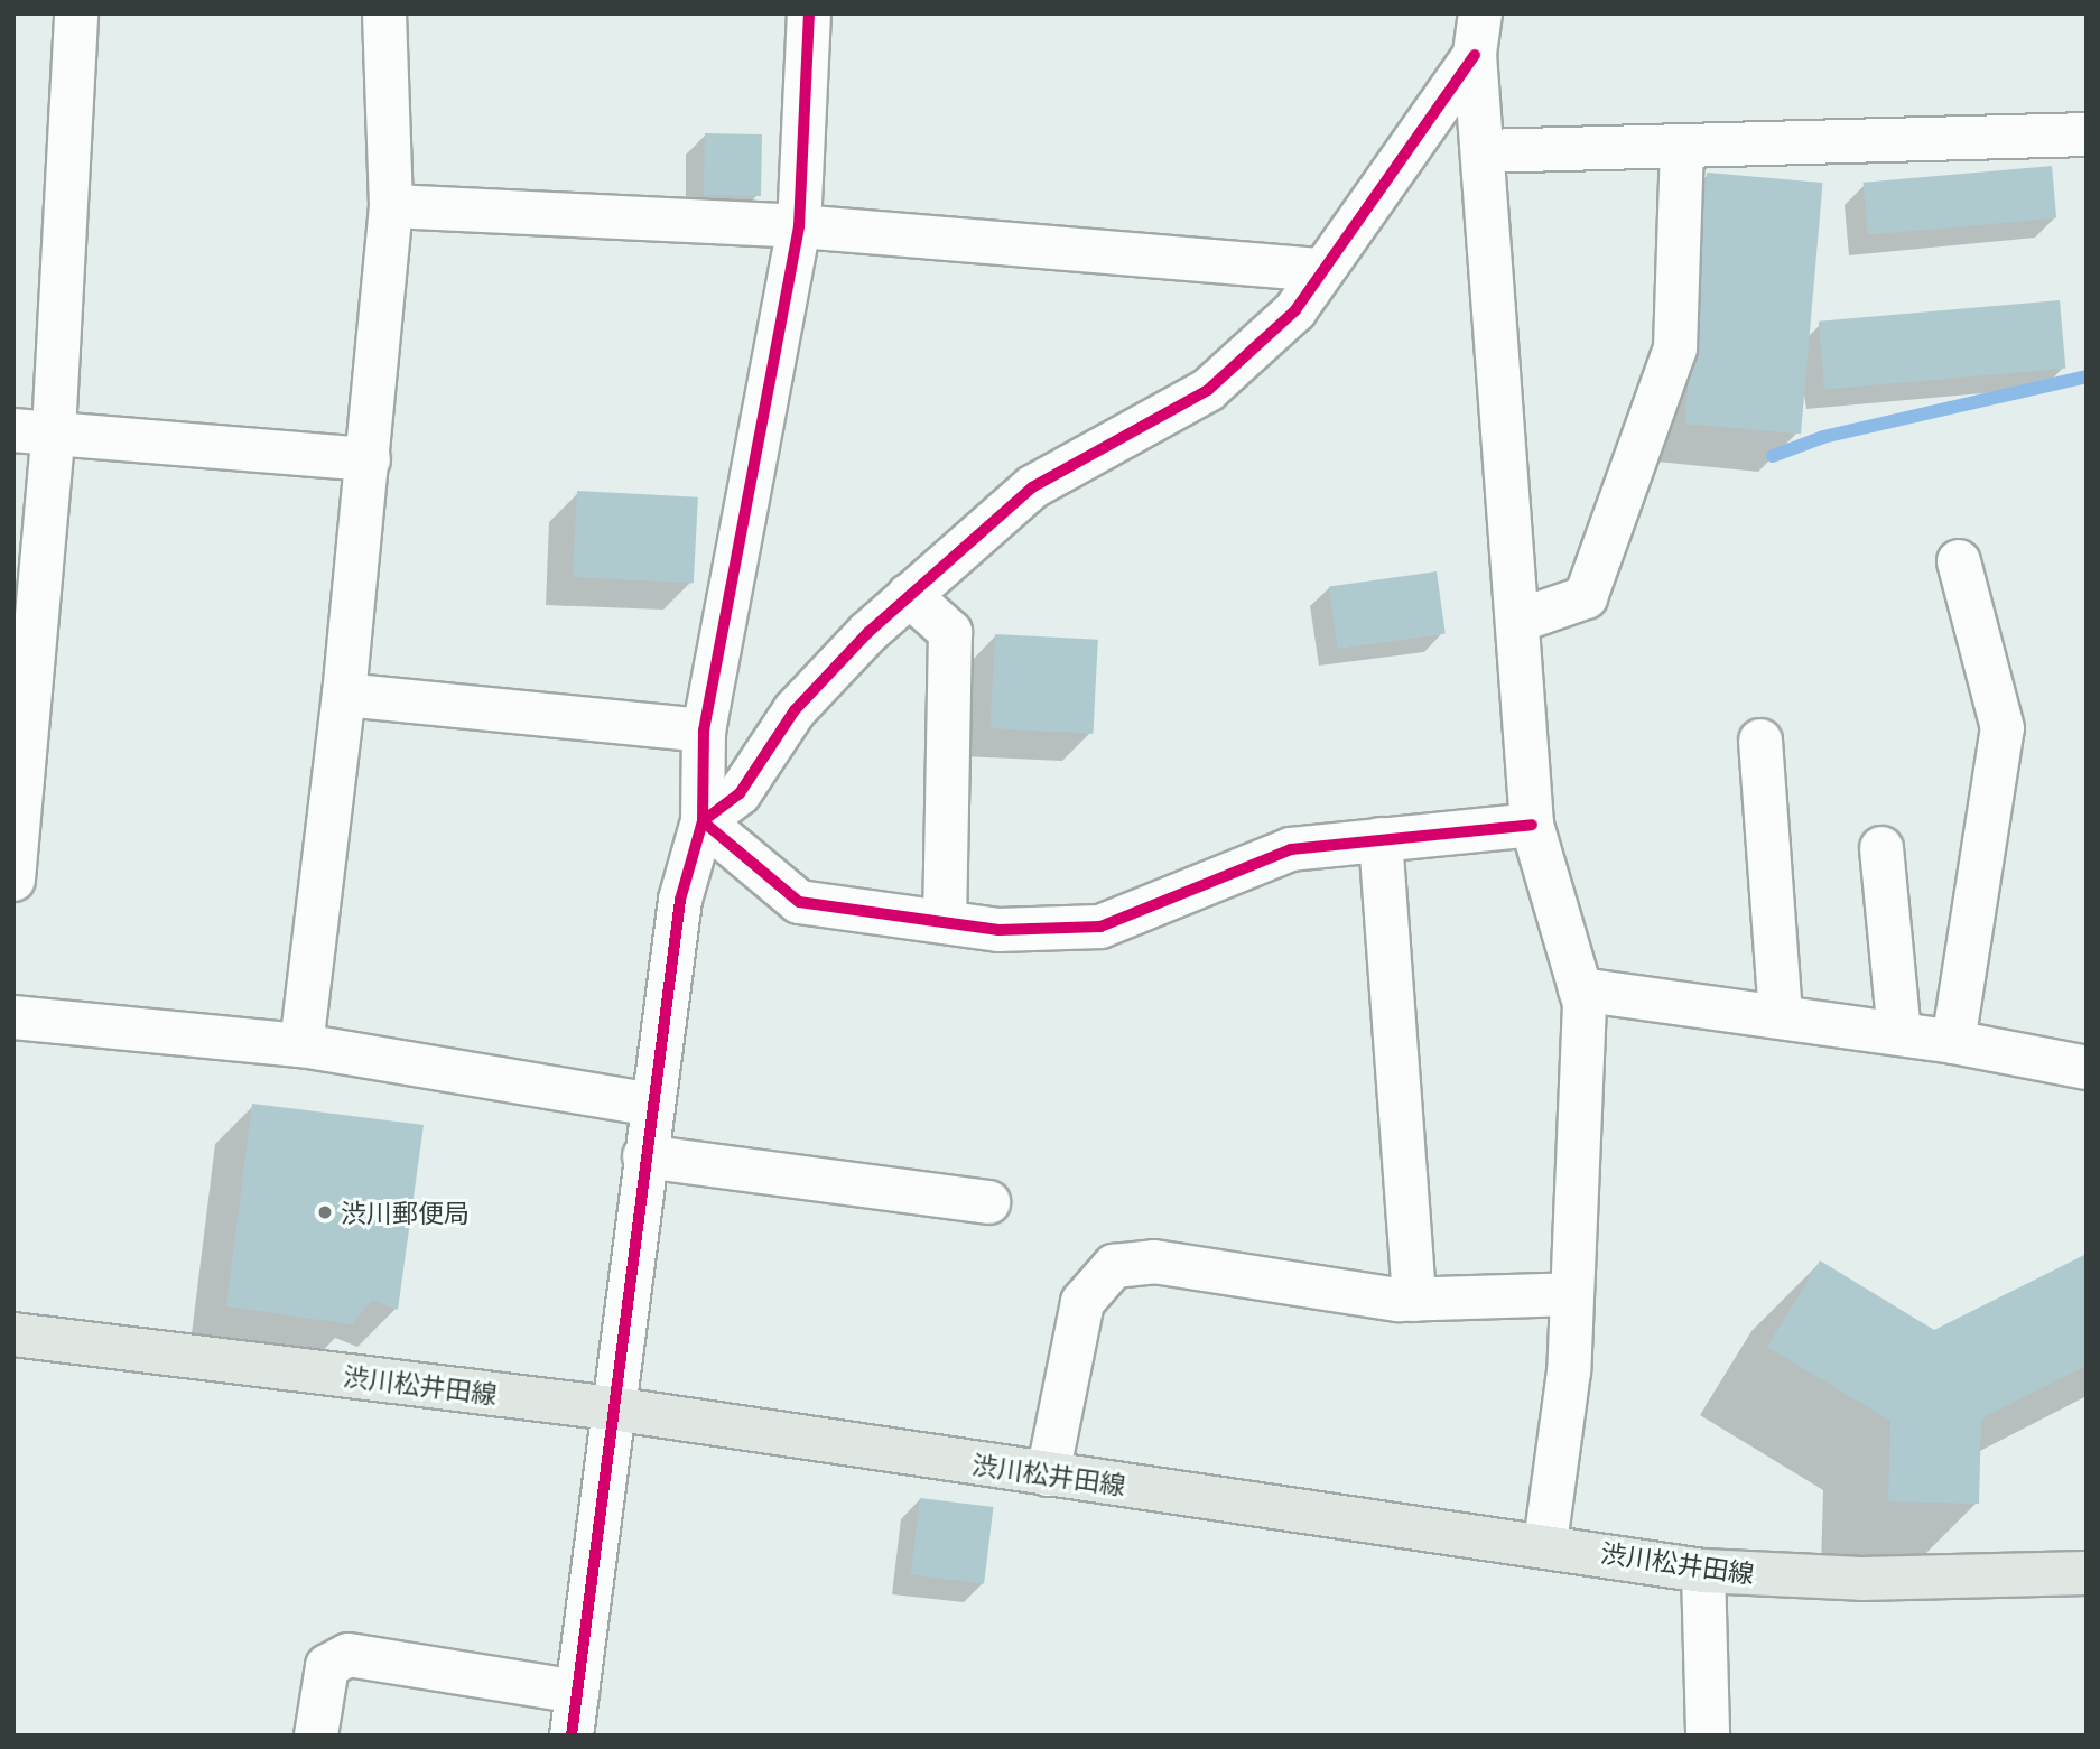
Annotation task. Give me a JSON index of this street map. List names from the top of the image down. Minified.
{"streets":{"main road":["渋川松井田線"]},"places":["渋川郵便局"]}
